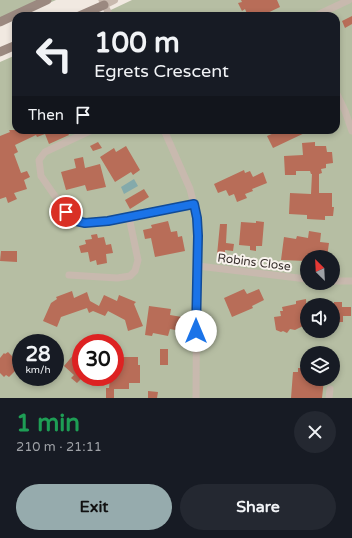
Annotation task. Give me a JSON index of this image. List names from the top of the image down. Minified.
{"streets":{"street":["Robins Close"]},"north":"top left","page":{"turn":["100 m","Egrets Crescent"],"then":"Then","speed":"28 km/h","limit":"30","heading":["1 min","210 m · 21:11"],"buttons":["Exit","Share"]}}
